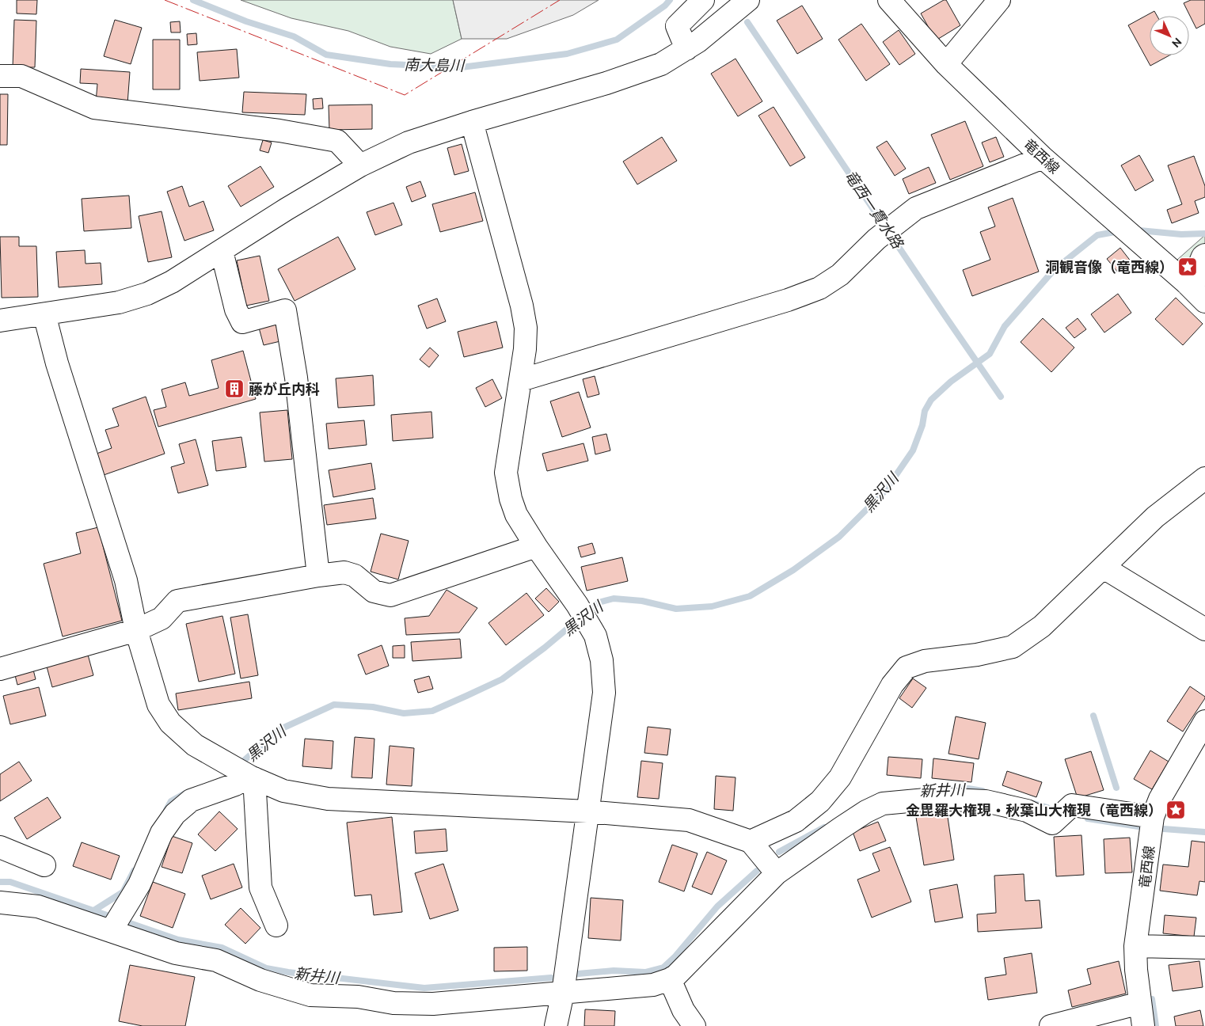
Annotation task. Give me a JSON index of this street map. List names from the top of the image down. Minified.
{"streets":{"street":["竜西線"]},"water":["南大島川","竜西一貫水路","黒沢川","新井川"],"places":{"place":["洞観音像（竜西線）","金毘羅大権現・秋葉山大権現（竜西線）"],"building":["藤が丘内科"]},"north":"bottom right"}
